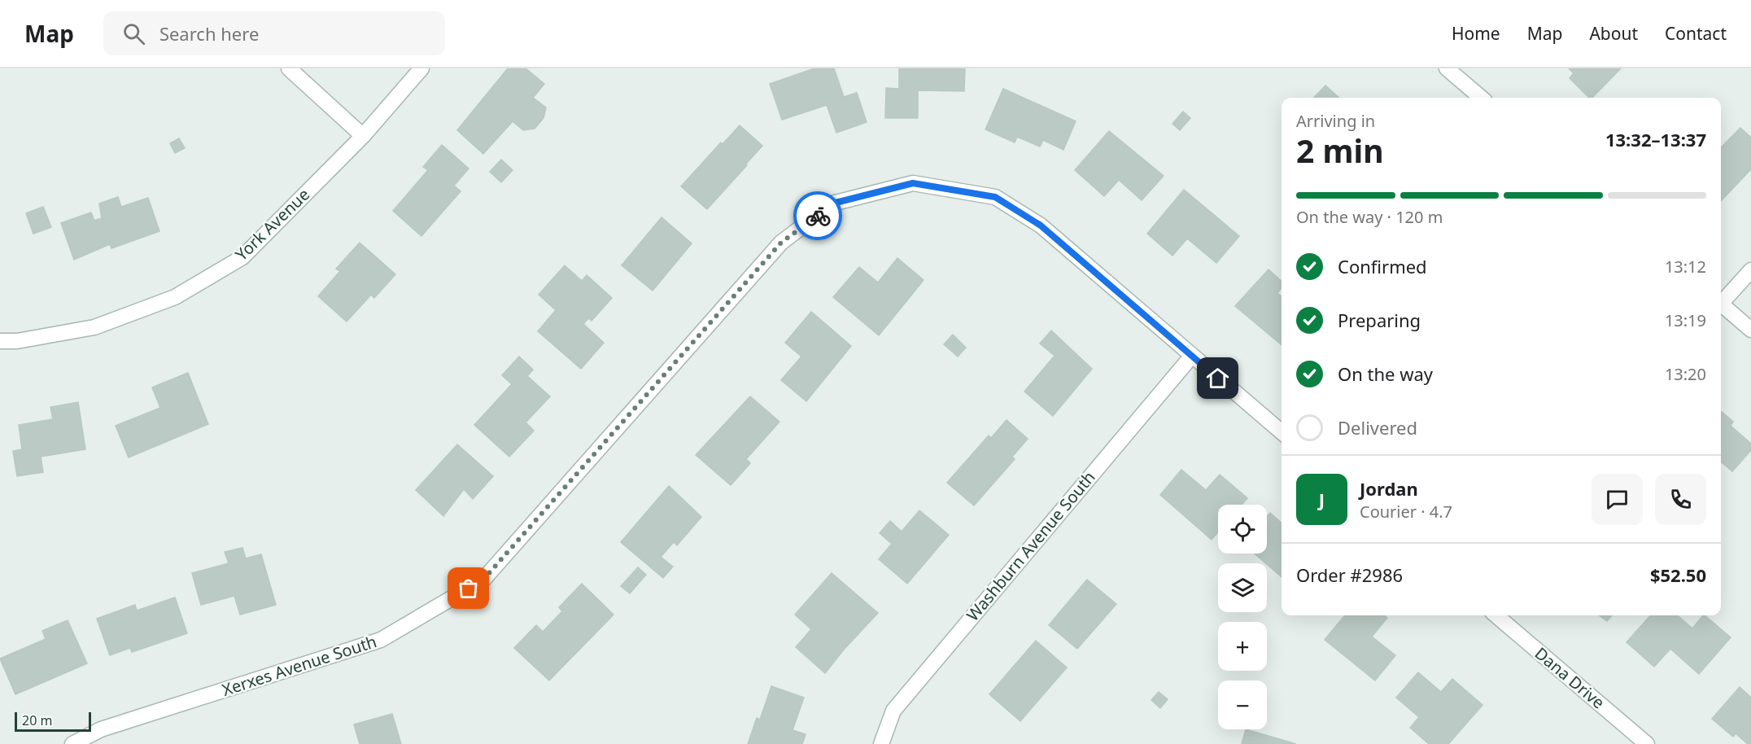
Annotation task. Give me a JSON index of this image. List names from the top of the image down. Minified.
{"streets":{"street":["York Avenue","Washburn Avenue South","Xerxes Avenue South","Dana Drive"]},"crossings":[["Washburn Avenue South","Xerxes Avenue South"]],"scale_bar":"20 m","page":{"header":"Map","search":"Search here","nav":["Home","Map","About","Contact"],"heading":["2 min","Arriving in","13:32–13:37"],"panel":["Jordan","Courier · 4.7","Order #2986","$52.50"],"bar":"On the way · 120 m","list":[["Confirmed","13:12"],["Preparing","13:19"],["On the way","13:20"],"Delivered"],"round":"J","map_buttons":["+","−"],"scale":"20 m"}}
